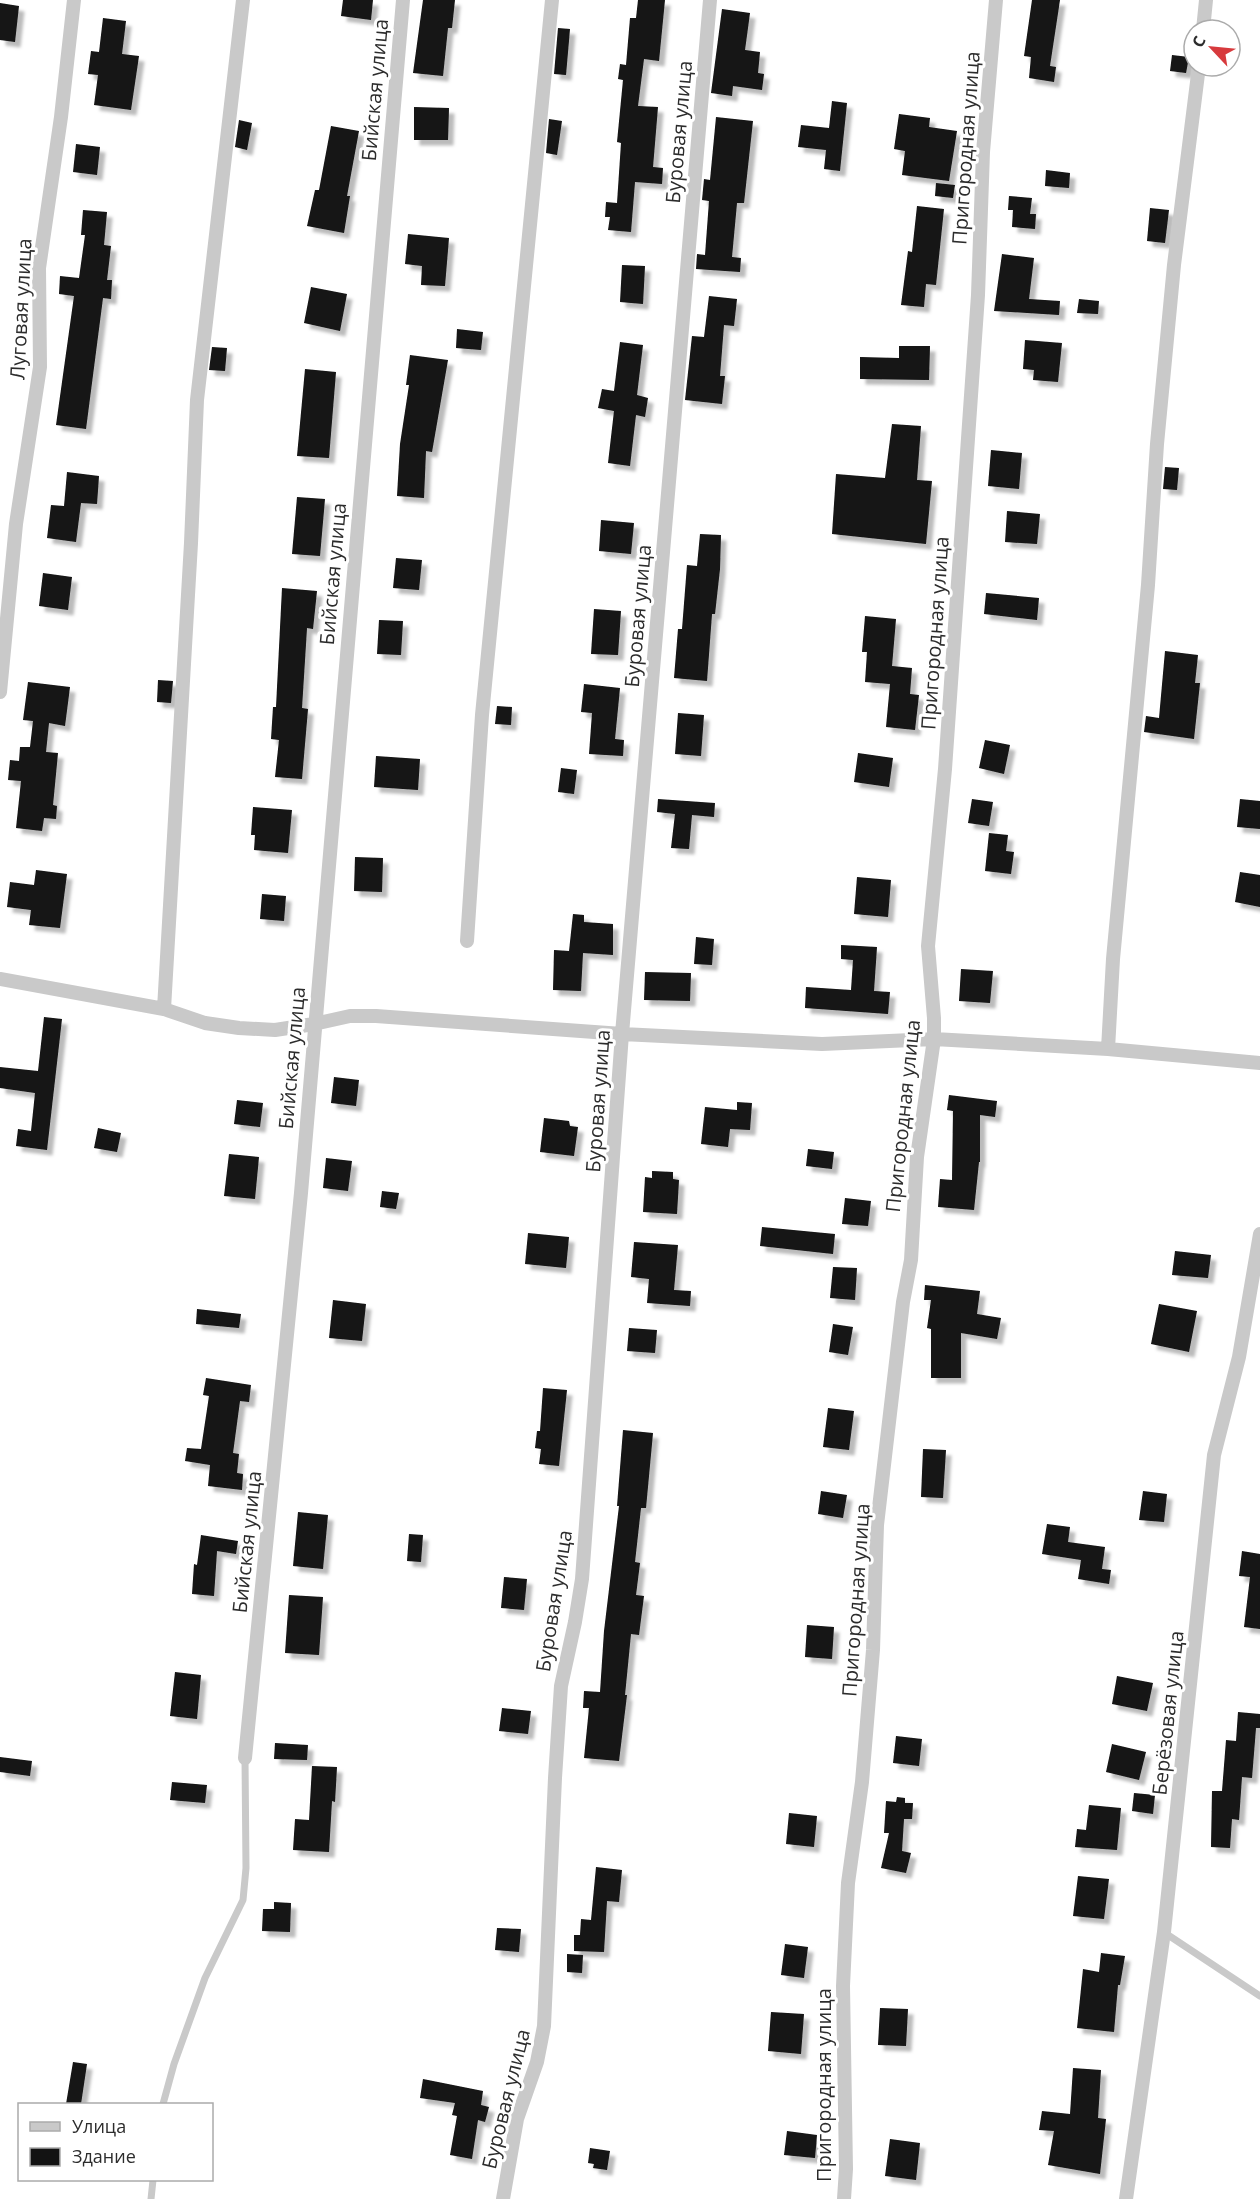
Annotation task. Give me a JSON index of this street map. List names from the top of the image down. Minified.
{"streets":{"street":["Бийская улица","Буровая улица","Пригородная улица","Луговая улица","Берёзовая улица"]},"legend":["Улица","Здание"],"north":"top left"}
